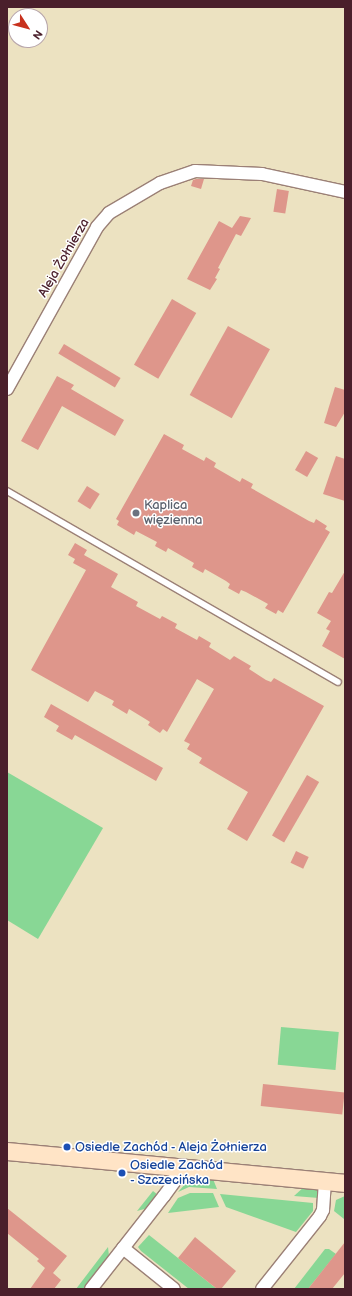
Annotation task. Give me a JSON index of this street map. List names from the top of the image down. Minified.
{"streets":{"street":["Aleja Żołnierza"]},"places":["Kaplica więzienna","Osiedle Zachód - Aleja Żołnierza","Osiedle Zachód - Szczecińska"],"north":"bottom right"}
